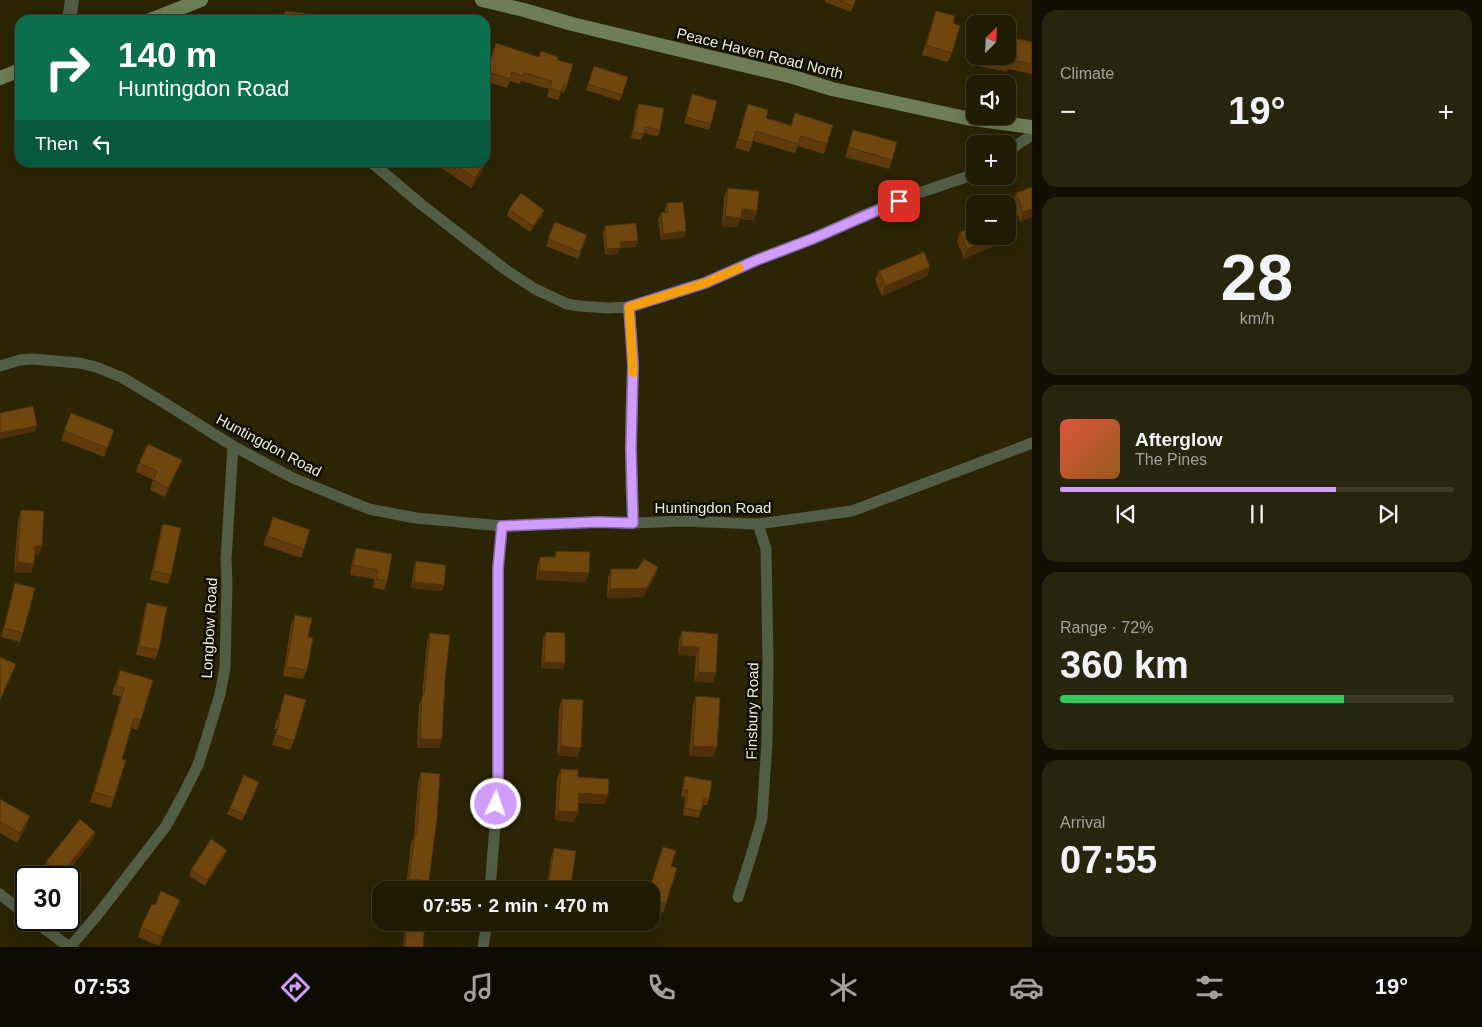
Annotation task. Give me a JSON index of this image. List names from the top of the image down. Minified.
{"streets":{"main road":["Peace Haven Road North"],"street":["Huntingdon Road","Longbow Road","Finsbury Road"]},"crossings":[["Huntingdon Road","Longbow Road"],["Huntingdon Road","Finsbury Road"]],"north":"top right","page":{"tile":["Climate",["28","km/h"],["Range · 72%","360 km"],["Arrival","07:55"]],"map_buttons":["+","−"],"turn":["140 m","Huntingdon Road"],"heat":["−","19°","+"],"then":"Then","song":["Afterglow","The Pines"],"limit":"30","trip":"07:55 · 2 min · 470 m","tabs":["07:53","19°"]}}
